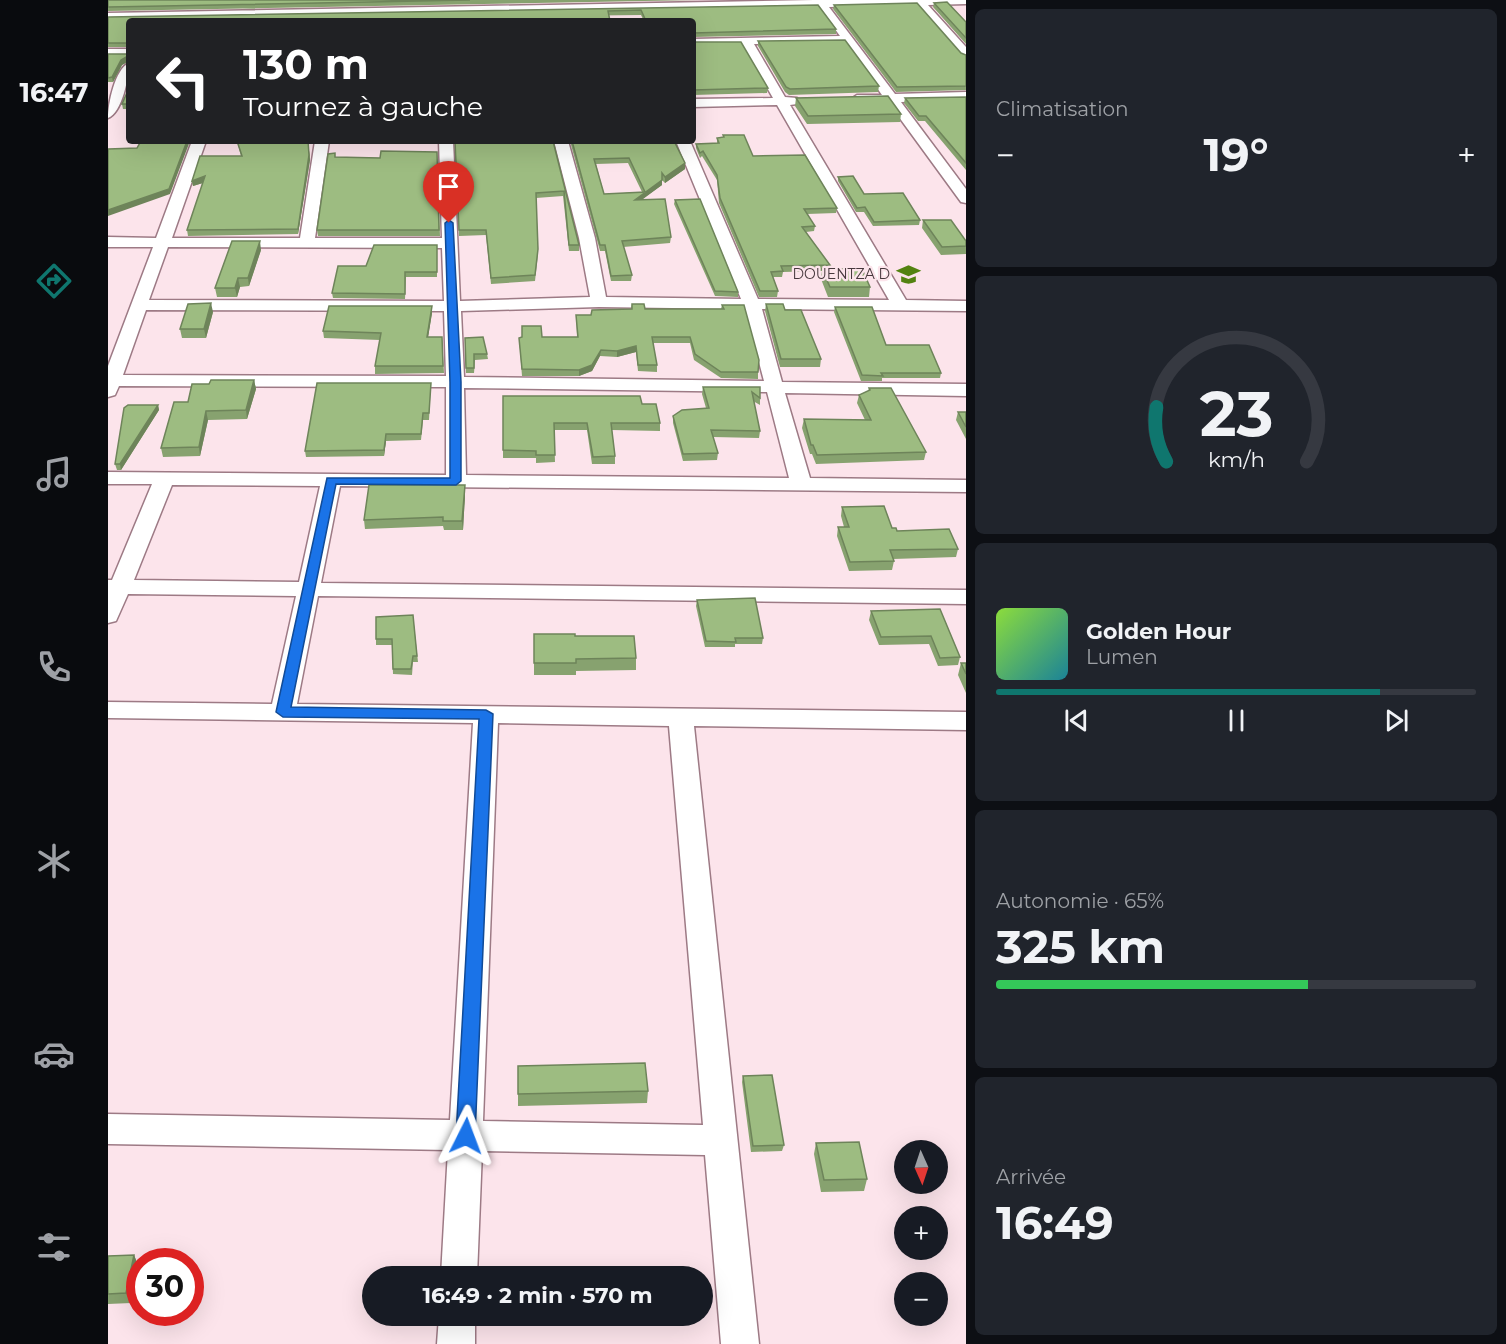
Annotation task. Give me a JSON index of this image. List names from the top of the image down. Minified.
{"places":{"school or university":["DOUENTZA D"]},"north":"bottom","page":{"tabs":"16:47","tile":["Climatisation",["Autonomie · 65%","325 km"],["Arrivée","16:49"]],"turn":["130 m","Tournez à gauche"],"heat":["−","19°","+"],"song":["Golden Hour","Lumen"],"map_buttons":["+","−"],"limit":"30","trip":"16:49 · 2 min · 570 m","gauge":["23","km/h"]}}
